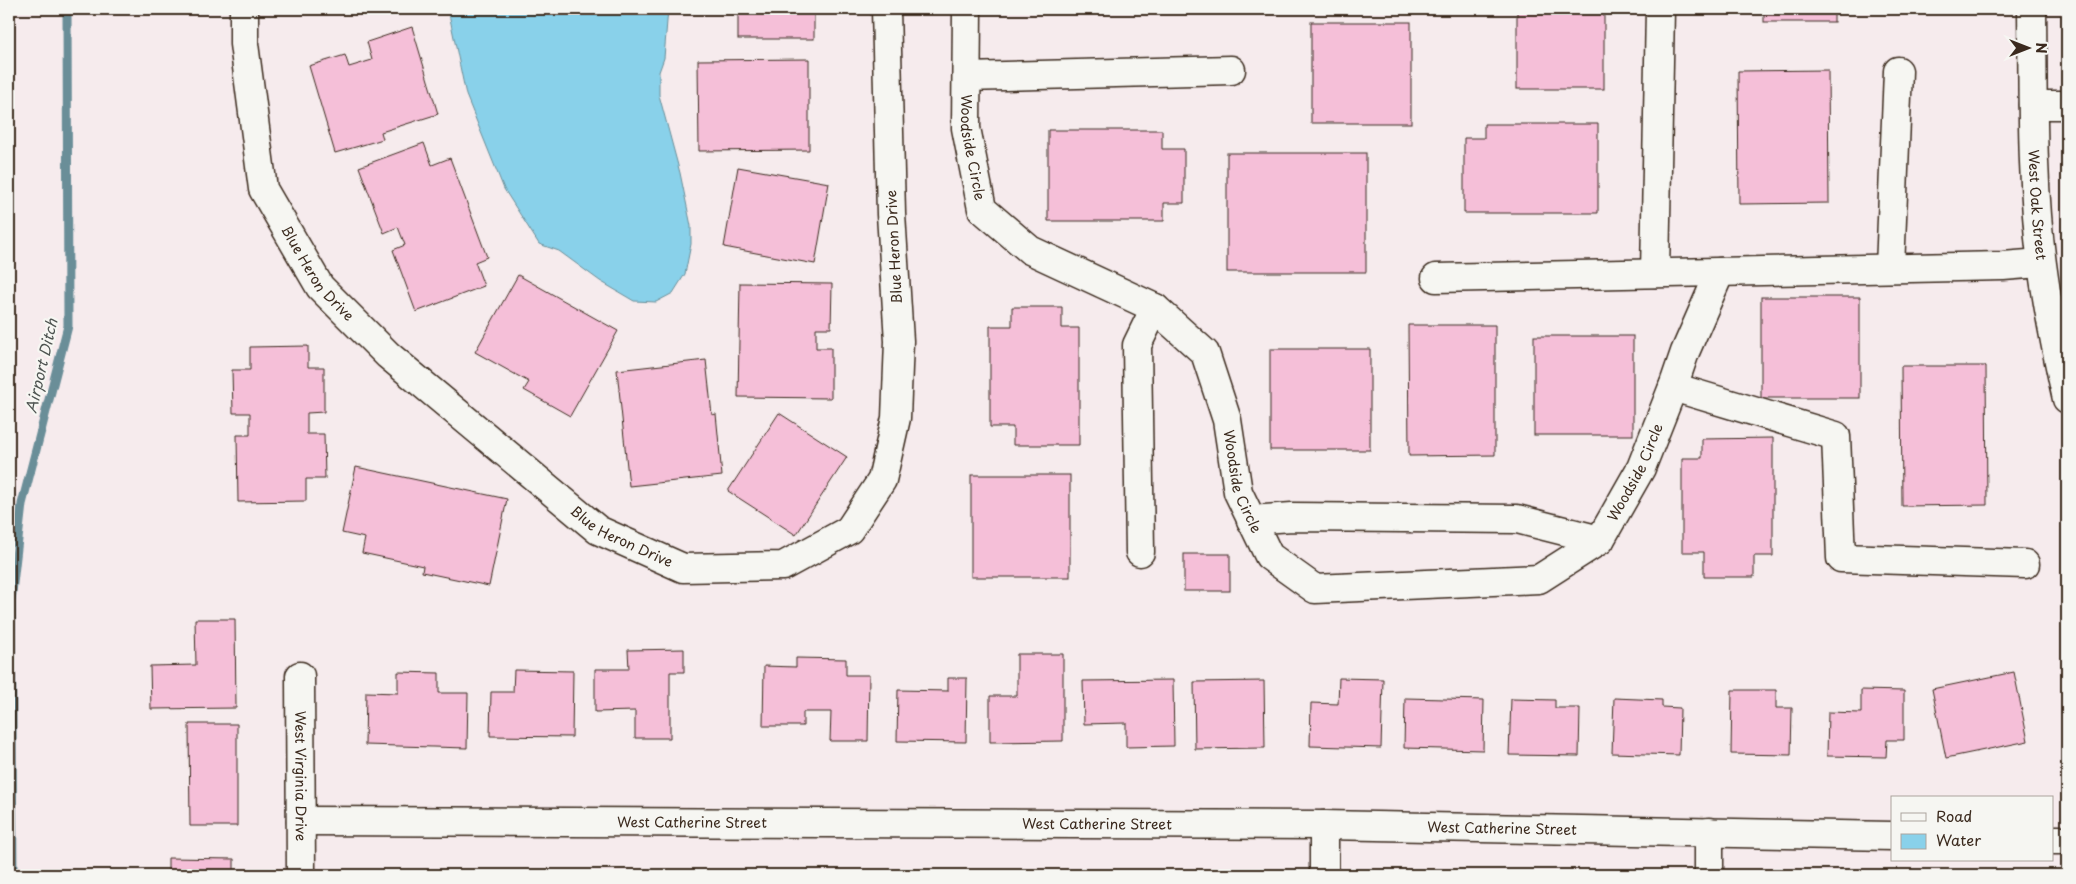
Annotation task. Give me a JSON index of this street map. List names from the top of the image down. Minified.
{"streets":{"street":["Woodside Circle","West Oak Street","Blue Heron Drive","West Virginia Drive","West Catherine Street"]},"crossings":[["West Virginia Drive","West Catherine Street"]],"water":["Airport Ditch"],"legend":["Road","Water"],"north":"right"}
